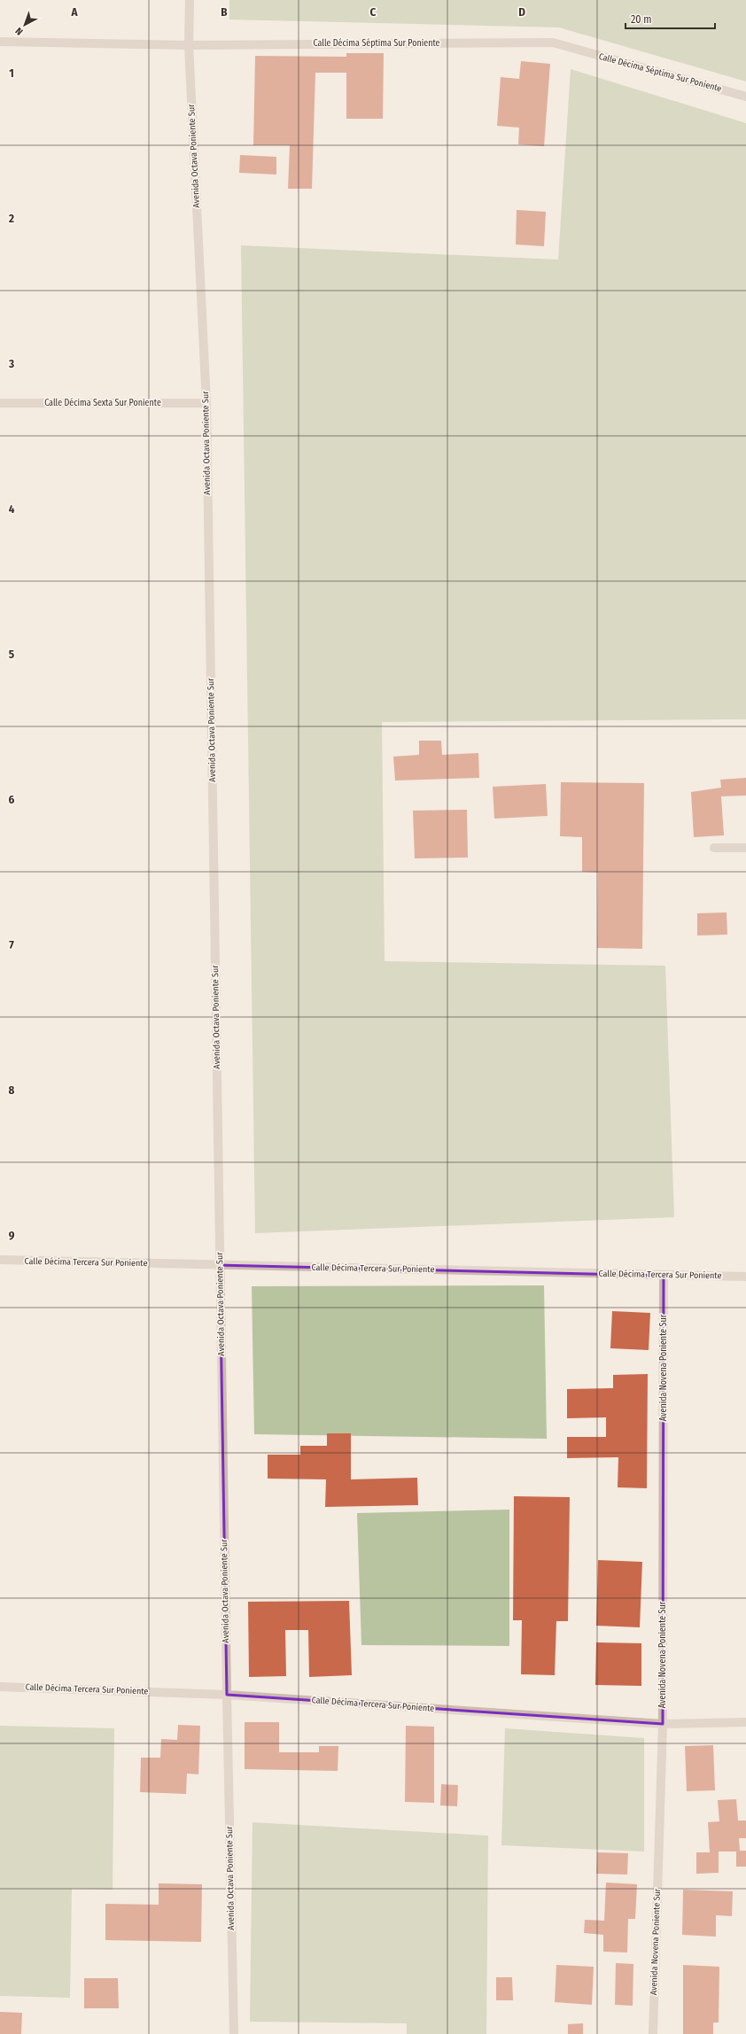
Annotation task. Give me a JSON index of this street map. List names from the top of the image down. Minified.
{"streets":{"street":["Calle Décima Séptima Sur Poniente","Avenida Octava Poniente Sur","Calle Décima Sexta Sur Poniente","Calle Décima Tercera Sur Poniente","Avenida Novena Poniente Sur"]},"crossings":[["Calle Décima Séptima Sur Poniente","Avenida Octava Poniente Sur"],["Avenida Octava Poniente Sur","Calle Décima Sexta Sur Poniente"],["Avenida Octava Poniente Sur","Calle Décima Tercera Sur Poniente"],["Calle Décima Tercera Sur Poniente","Avenida Novena Poniente Sur"]],"scale_bar":"20 m","north":"bottom left","grid":{"columns":["A","B","C","D"],"rows":["1","2","3","4","5","6","7","8","9"]}}
